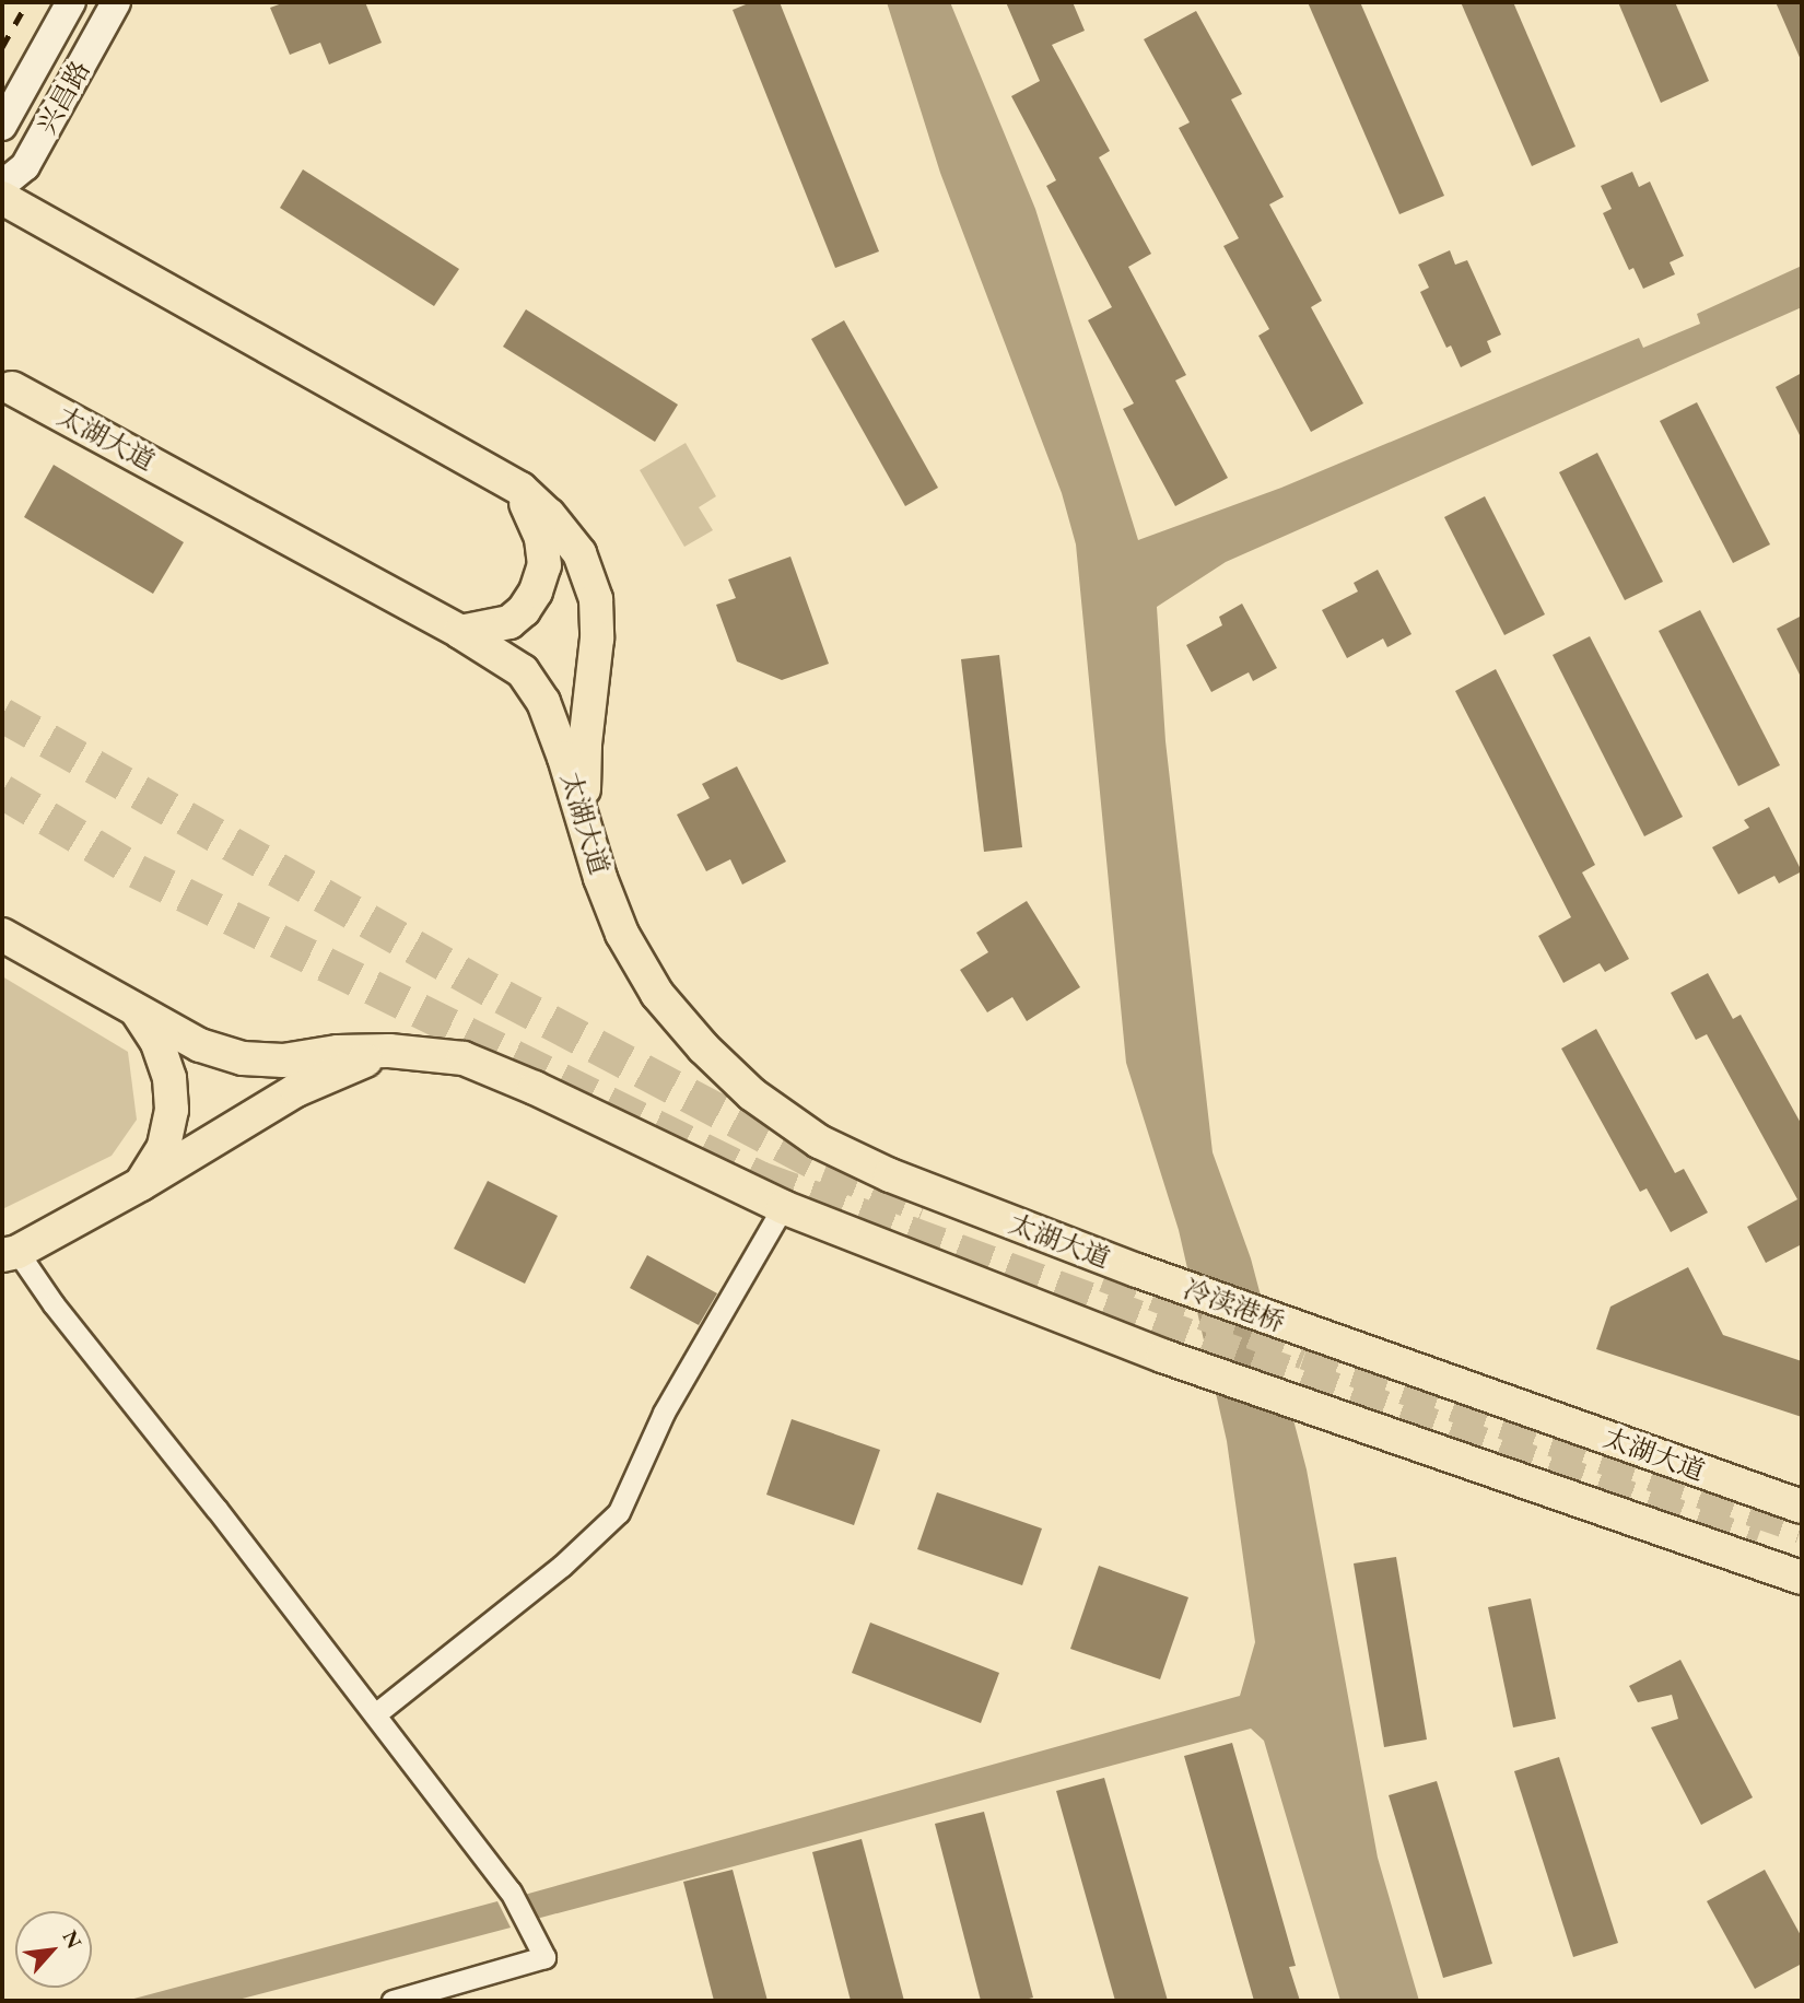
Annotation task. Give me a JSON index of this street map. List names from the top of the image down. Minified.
{"streets":{"main road":["兴昌路","太湖大道","冷渎港桥"]},"crossings":[["太湖大道","冷渎港桥"]],"north":"top right"}
